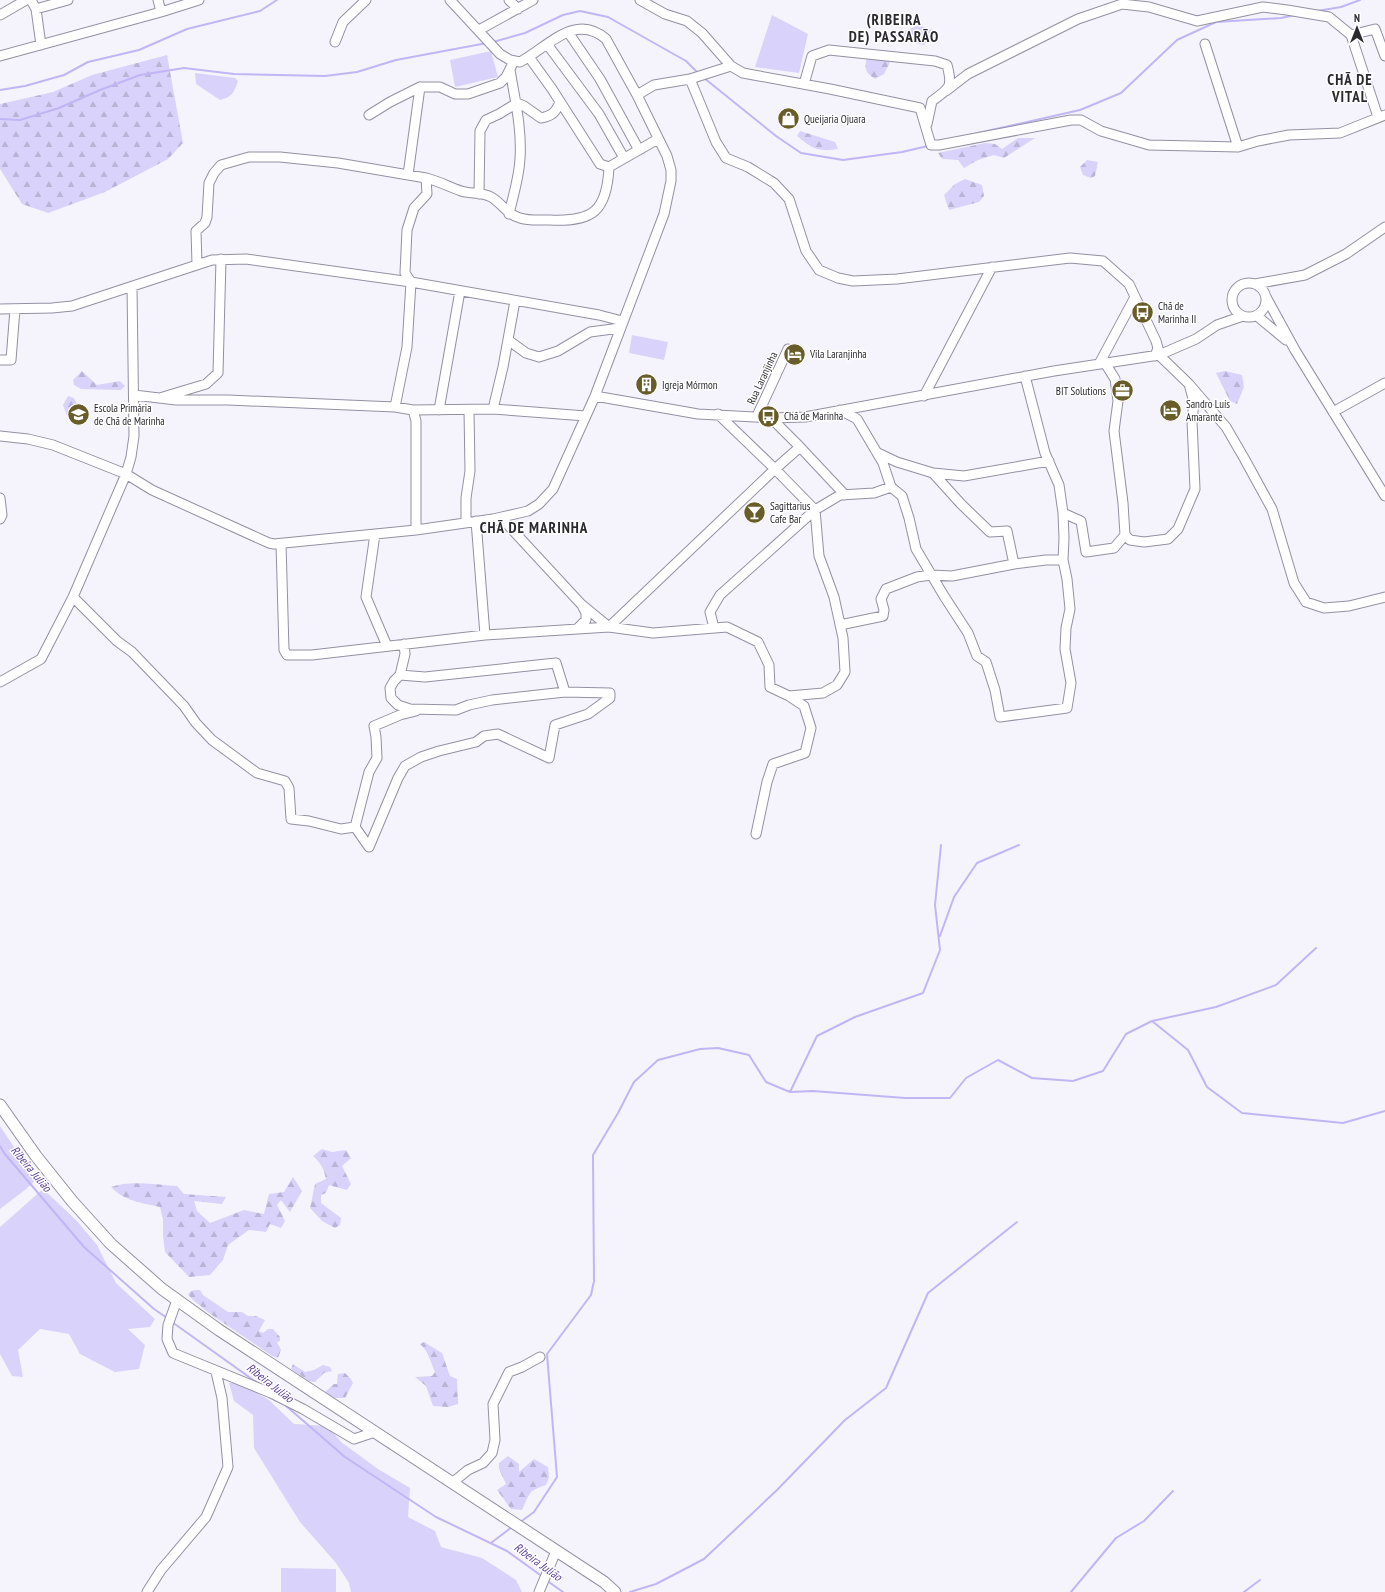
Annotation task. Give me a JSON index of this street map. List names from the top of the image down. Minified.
{"streets":{"street":["Rua Laranjinha"]},"districts":["(RIBEIRA DE) PASSARÃO","CHÃ DE VITAL","CHÃ DE MARINHA"],"water":["Ribeira Julião"],"places":{"shop":["Queijaria Ojuara"],"bus stop":["Chã de Marinha II","Chã de Marinha"],"hotel":["Vila Laranjinha","Sandro Luís Amarante"],"building":["Igreja Mórmon"],"office":["BIT Solutions"],"school or university":["Escola Primária de Chã de Marinha"],"bar":["Sagittarius Cafe Bar"]},"north":"top"}
